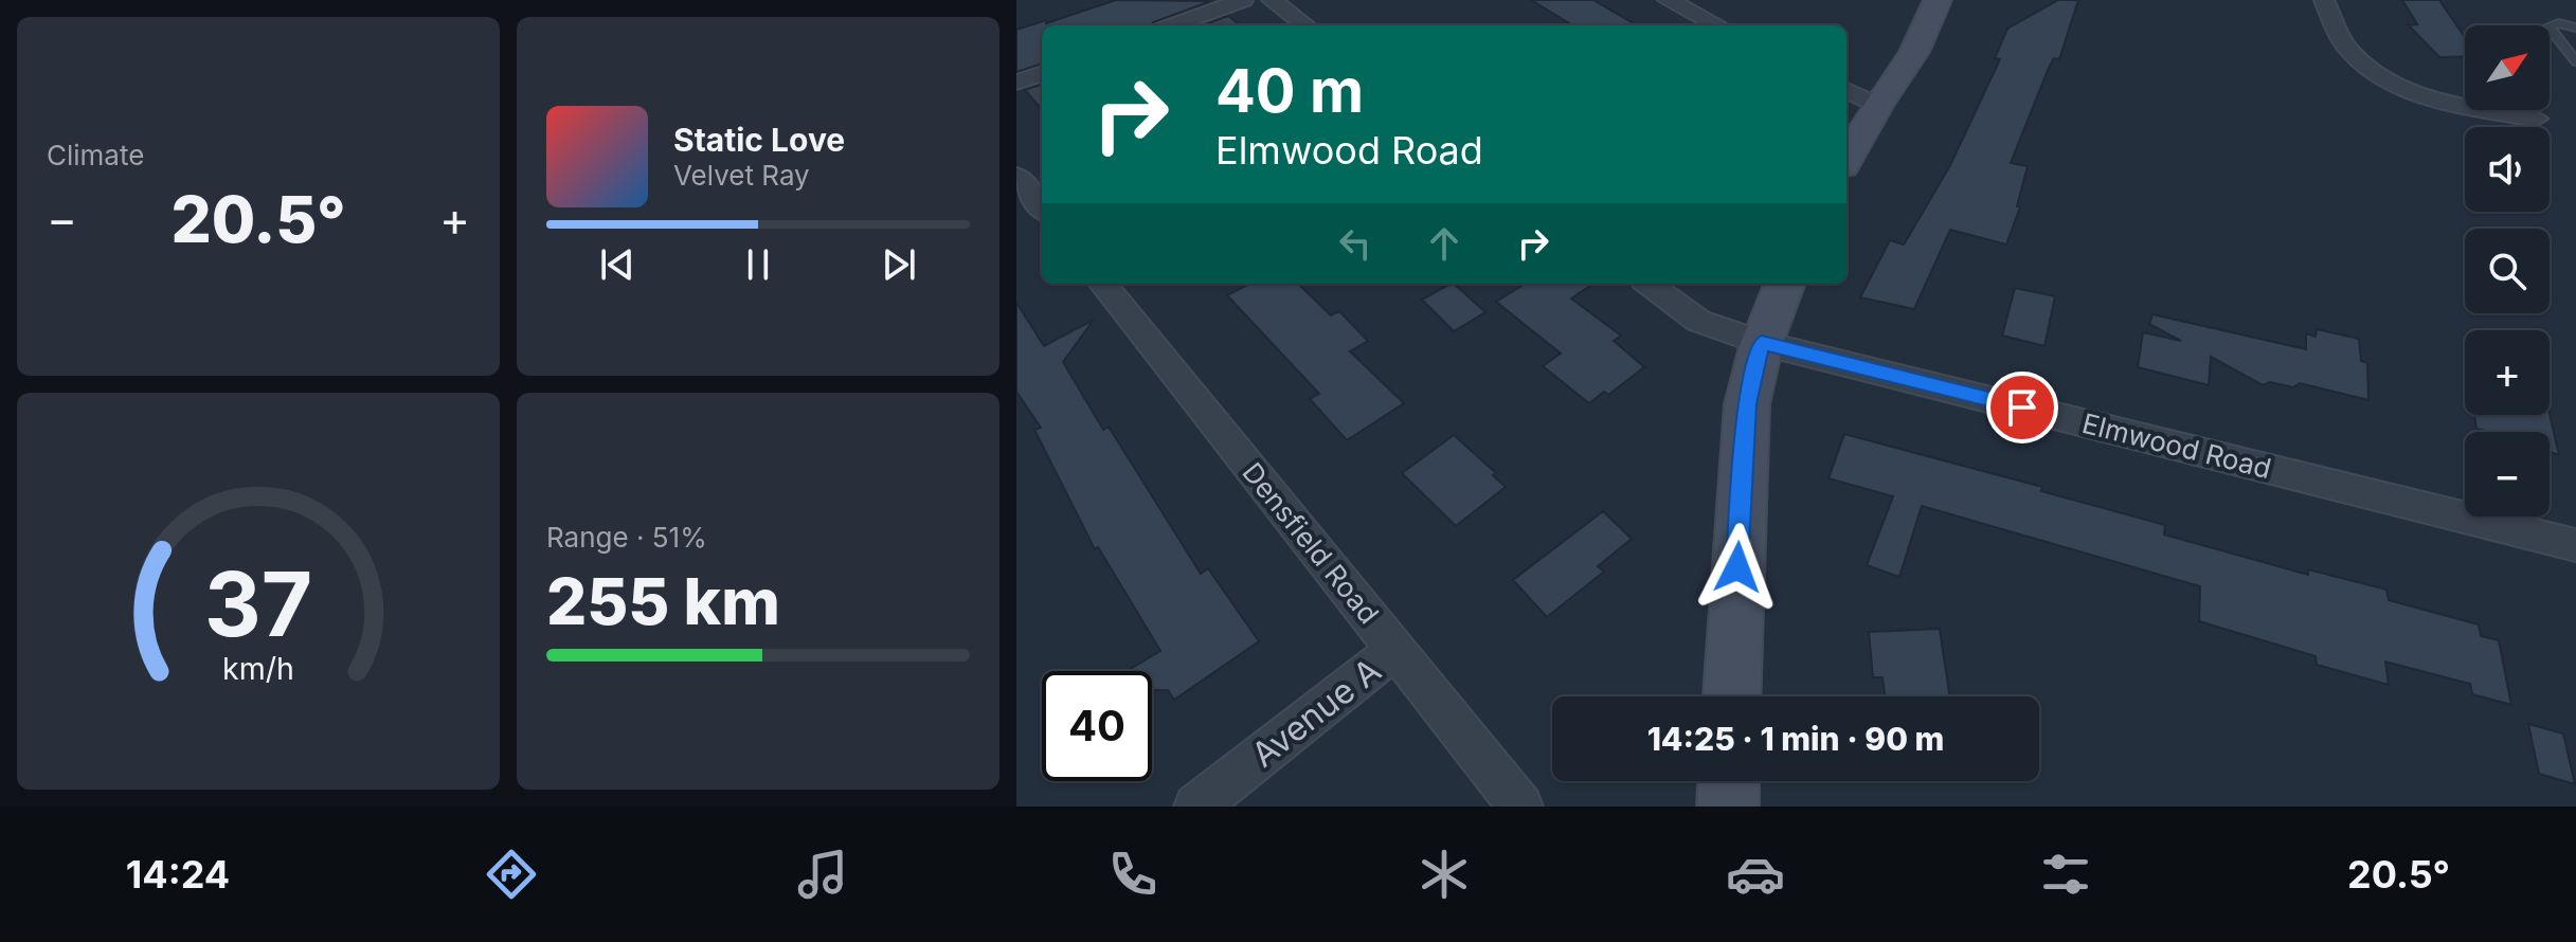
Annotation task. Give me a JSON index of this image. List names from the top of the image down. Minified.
{"streets":{"street":["Elmwood Road","Densfield Road","Avenue A"]},"crossings":[["Densfield Road","Avenue A"]],"north":"top right","page":{"tile":["Climate",["Range · 51%","255 km"]],"map_buttons":["+","−"],"turn":["40 m","Elmwood Road"],"song":["Static Love","Velvet Ray"],"heat":["−","20.5°","+"],"limit":"40","trip":"14:25 · 1 min · 90 m","tabs":["14:24","20.5°"],"gauge":["37","km/h"]}}
